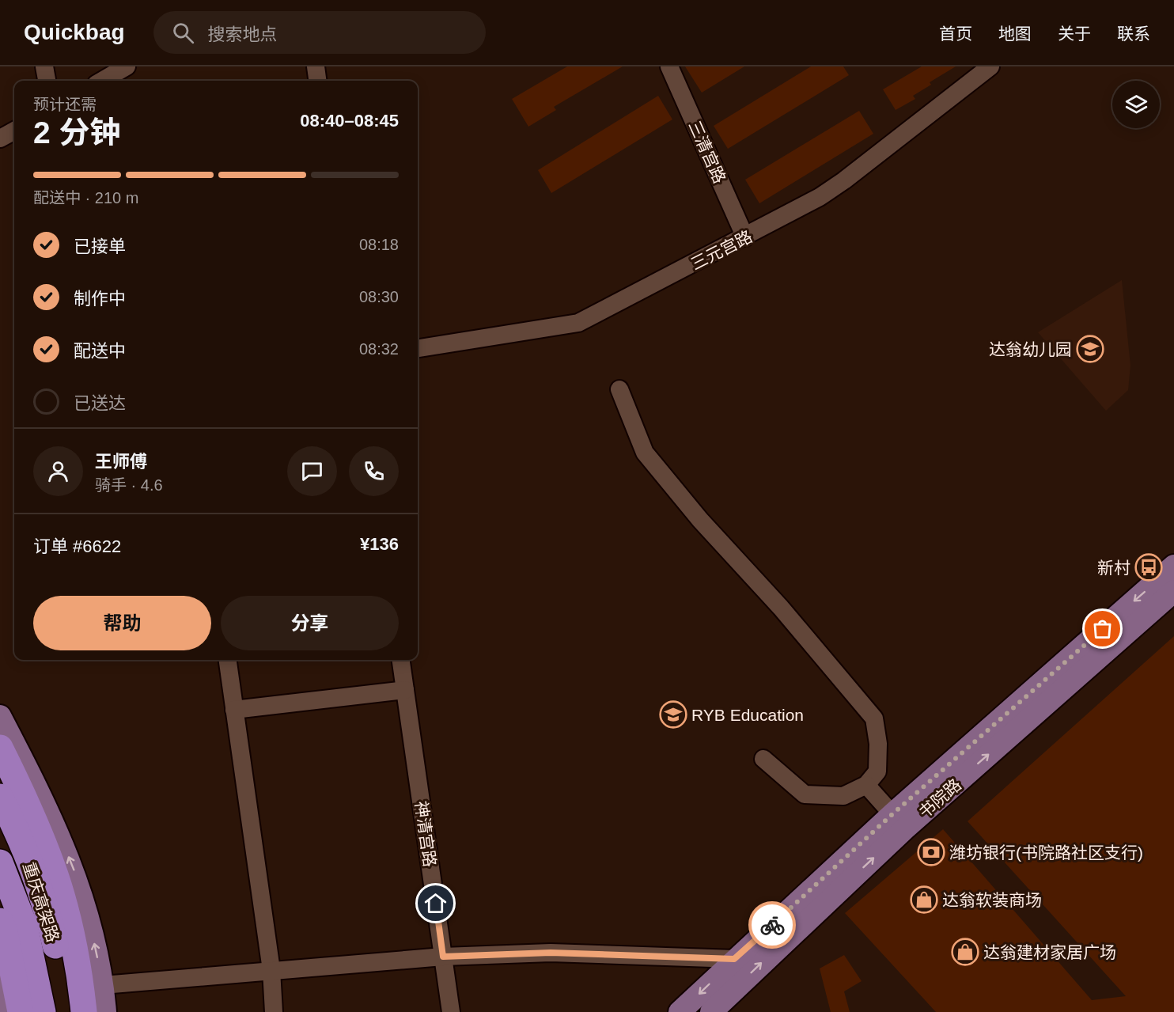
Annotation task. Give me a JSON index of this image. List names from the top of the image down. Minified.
{"streets":{"highway":["重庆高架路"],"main road":["书院路"],"street":["三清宫路","三元宫路","神清宫路"]},"crossings":[["三清宫路","三元宫路"]],"places":{"school or university":["达翁幼儿园","RYB Education"],"bus stop":["新村"],"bank":["潍坊银行(书院路社区支行)"],"shop":["达翁软装商场","达翁建材家居广场"]},"page":{"header":"Quickbag","search":"搜索地点","nav":["首页","地图","关于","联系"],"heading":["2 分钟","预计还需","08:40–08:45"],"panel":["王师傅","骑手 · 4.6","订单 #6622","¥136"],"bar":"配送中 · 210 m","list":[["已接单","08:18"],["制作中","08:30"],["配送中","08:32"],"已送达"],"buttons":["帮助","分享"]}}
